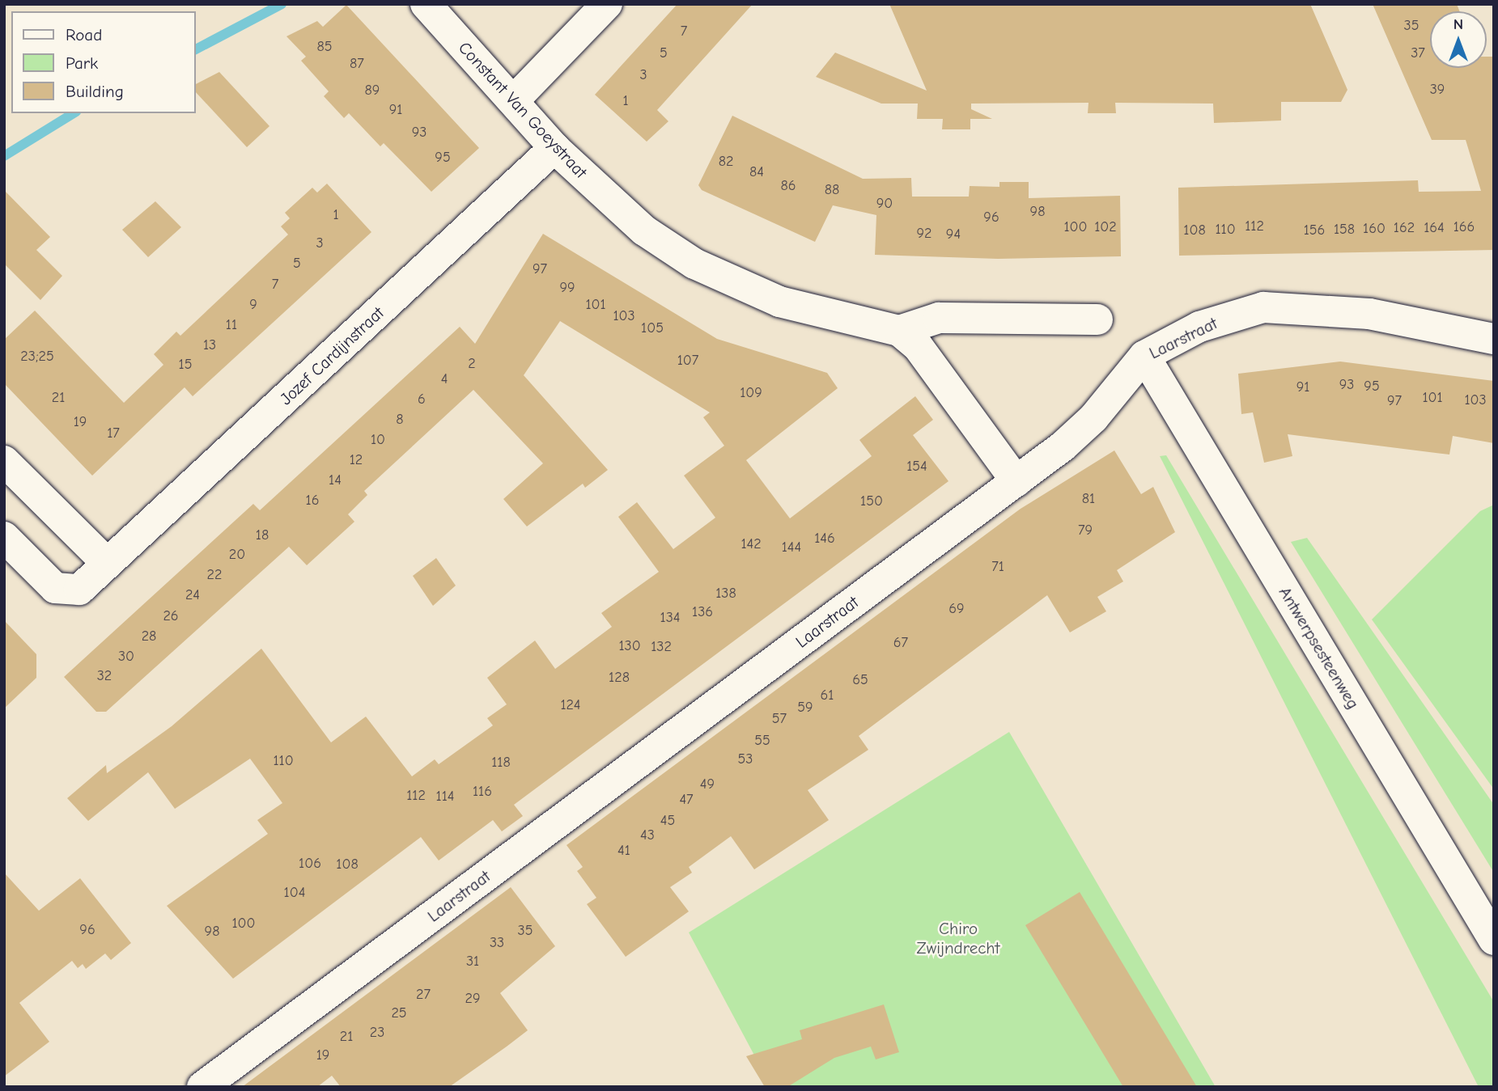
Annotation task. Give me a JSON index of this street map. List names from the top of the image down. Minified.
{"streets":{"street":["Constant Van Goeystraat","Laarstraat","Jozef Cardijnstraat","Antwerpsesteenweg"]},"crossings":[["Constant Van Goeystraat","Laarstraat"],["Constant Van Goeystraat","Jozef Cardijnstraat"],["Laarstraat","Antwerpsesteenweg"]],"parks":["Chiro Zwijndrecht"],"house_numbers":["35","7","85","5","37","87","3","39","89","1","91","93","95","82","84","86","88","90","98","1","96","112","100","102","166","162","164","160","110","158","108","156","92","94","3","5","97","7","99","9","101","103","11","105","13","23;25","107","2","15","4","93","95","91","109","21","101","6","103","97","8","19","17","10","12","154","14","81","16","150","79","18","146","142","144","20","71","22","138","24","69","136","26","134","28","67","130","132","30","32","128","65","61","124","59","57","55","53","110","118","49","116","112","114","47","45","43","41","106","108","104","100","96","35","98","33","31","27","29","25","23","21","19"],"legend":["Road","Park","Building"],"north":"top"}
